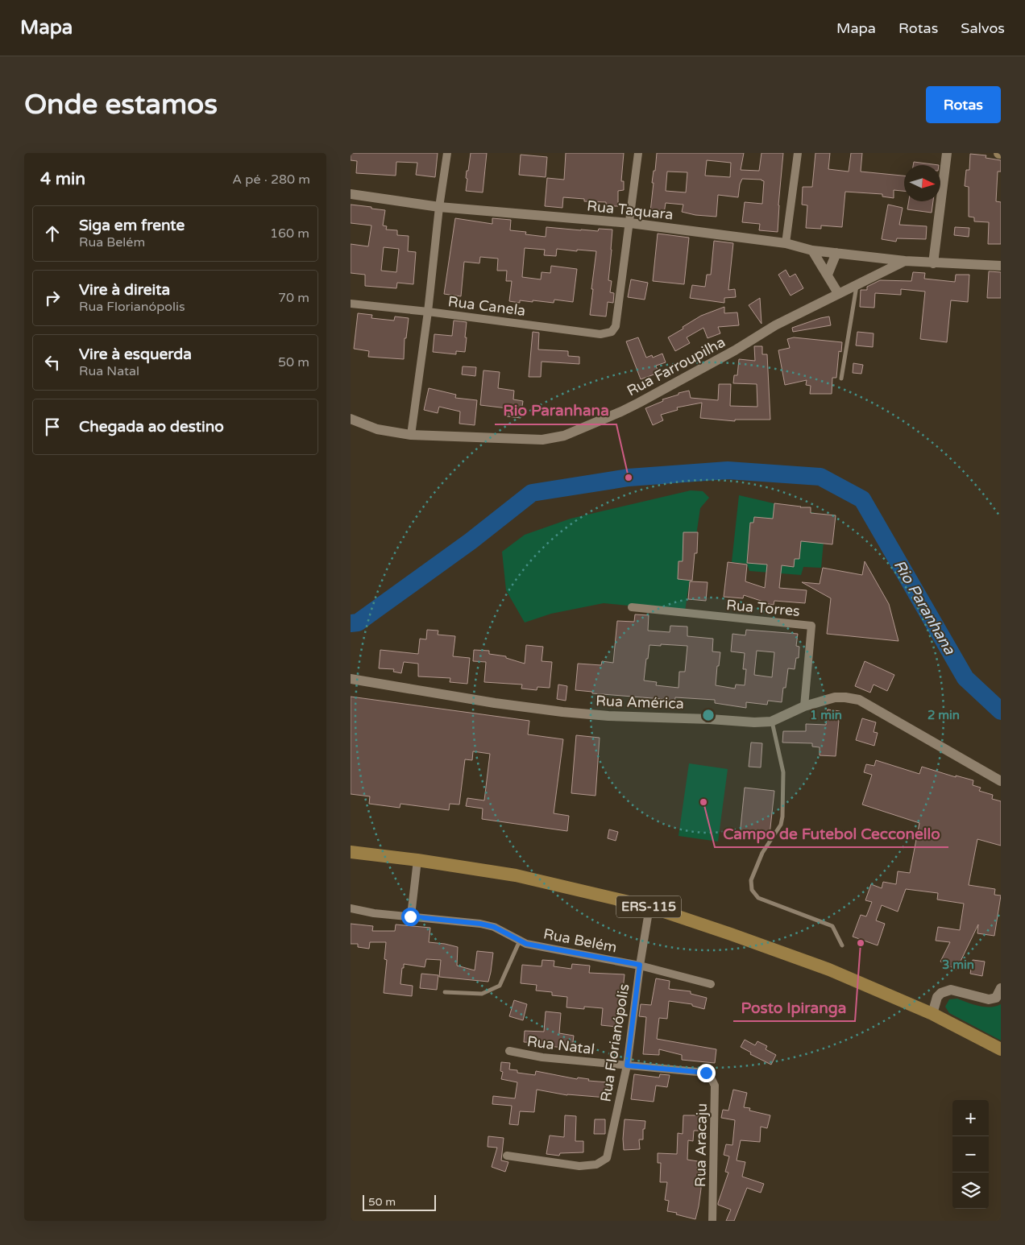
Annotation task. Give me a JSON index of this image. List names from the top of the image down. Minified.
{"streets":{"main road":["ERS-115"],"street":["Rua Taquara","Rua Canela","Rua Farroupilha","Rua Torres","Rua América","Rua Belém","Rua Florianópolis","Rua Natal","Rua Aracaju"]},"crossings":[["Rua Taquara","Rua Canela"],["Rua Taquara","Rua Farroupilha"],["Rua Torres","Rua América"],["ERS-115","Rua Florianópolis"],["Rua Belém","Rua Florianópolis"],["Rua Florianópolis","Rua Natal"],["Rua Natal","Rua Aracaju"]],"water":["Rio Paranhana"],"places":["Rio Paranhana","Campo de Futebol Cecconello","Posto Ipiranga"],"scale_bar":"50 m","north":"right","page":{"header":"Mapa","nav":["Mapa","Rotas","Salvos"],"buttons":"Rotas","title":"Onde estamos","heading":["4 min","A pé · 280 m"],"list":[["Siga em frente","Rua Belém","160 m"],["Vire à direita","Rua Florianópolis","70 m"],["Vire à esquerda","Rua Natal","50 m"],"Chegada ao destino"],"map_buttons":["+","−"],"scale":"50 m"},"rings":["1 min","2 min","3 min"]}
